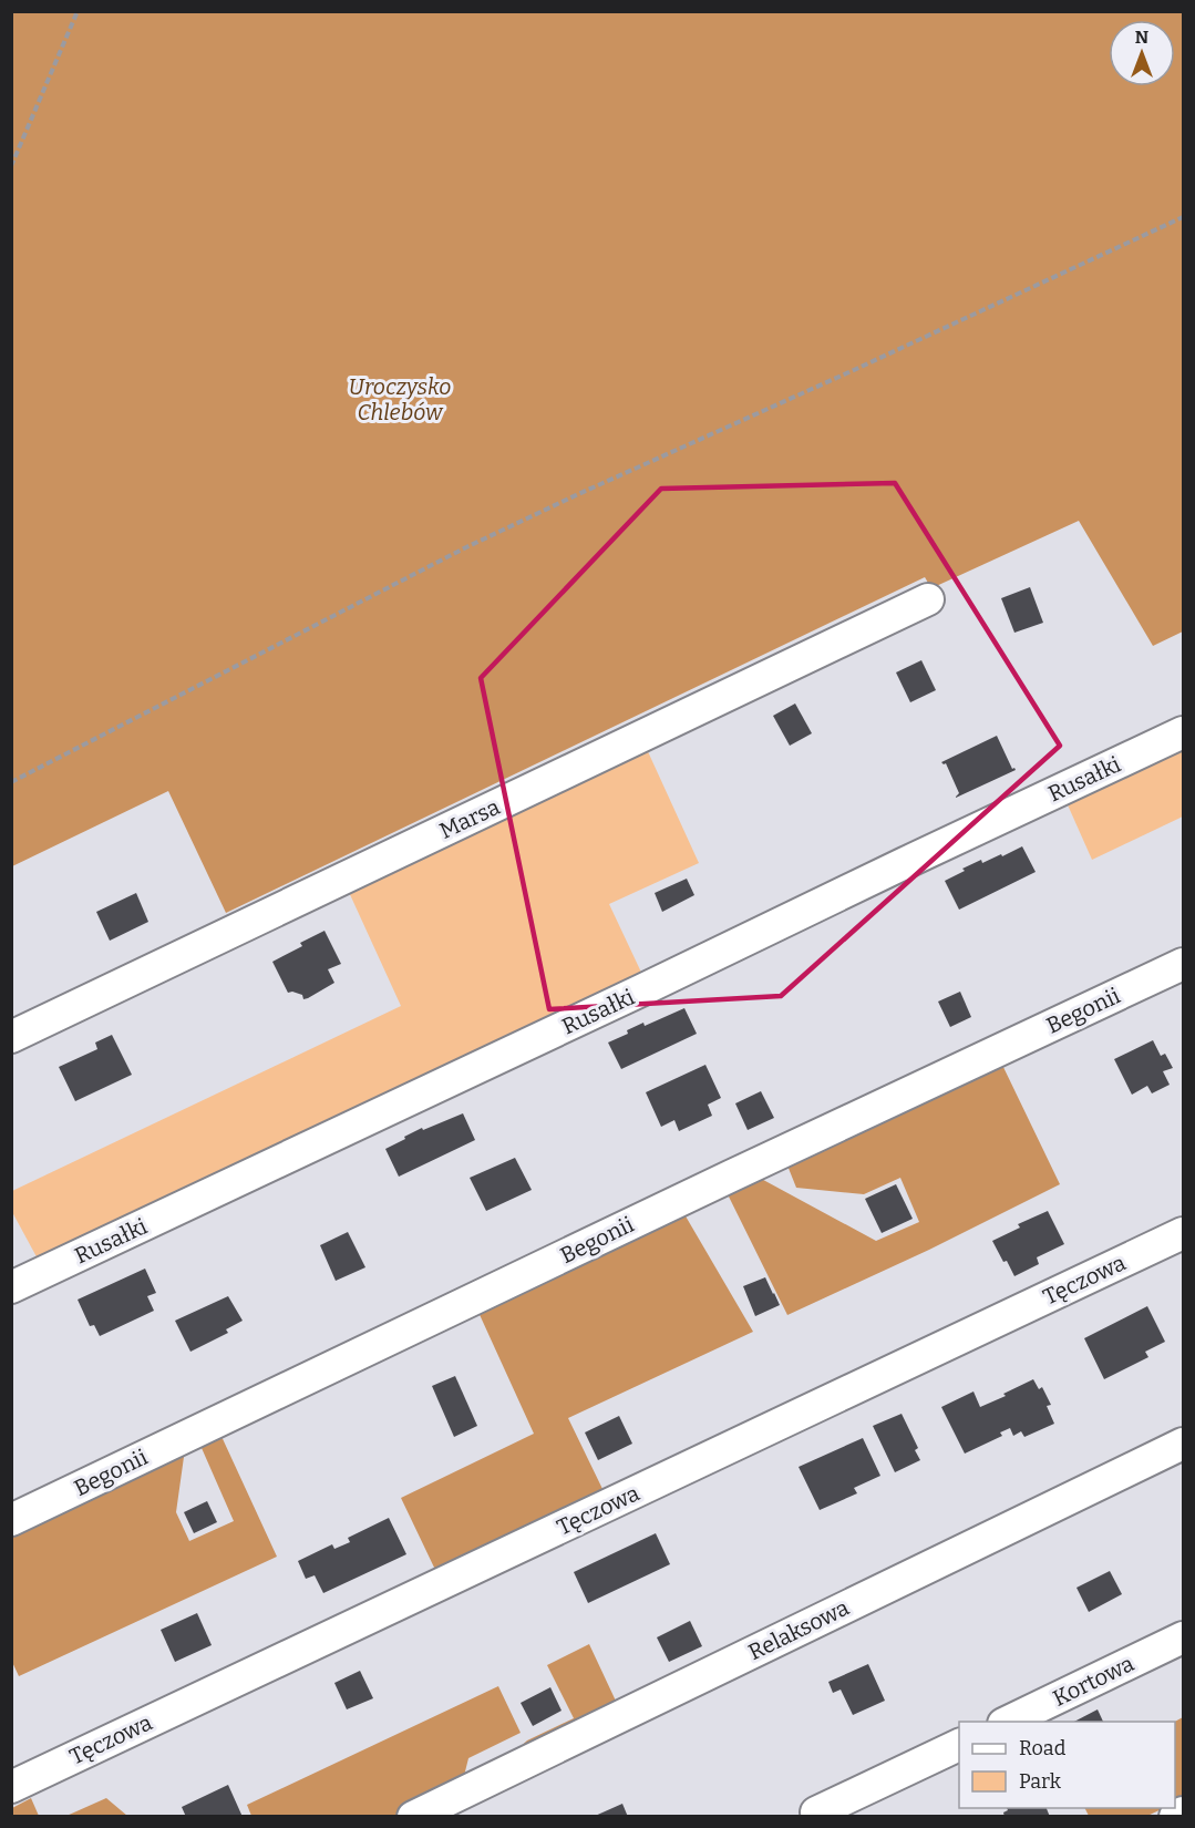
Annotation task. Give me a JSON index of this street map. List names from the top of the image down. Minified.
{"streets":{"street":["Rusałki","Marsa","Begonii","Tęczowa","Relaksowa","Kortowa"]},"parks":["Uroczysko Chlebów"],"legend":["Road","Park"],"north":"top"}
